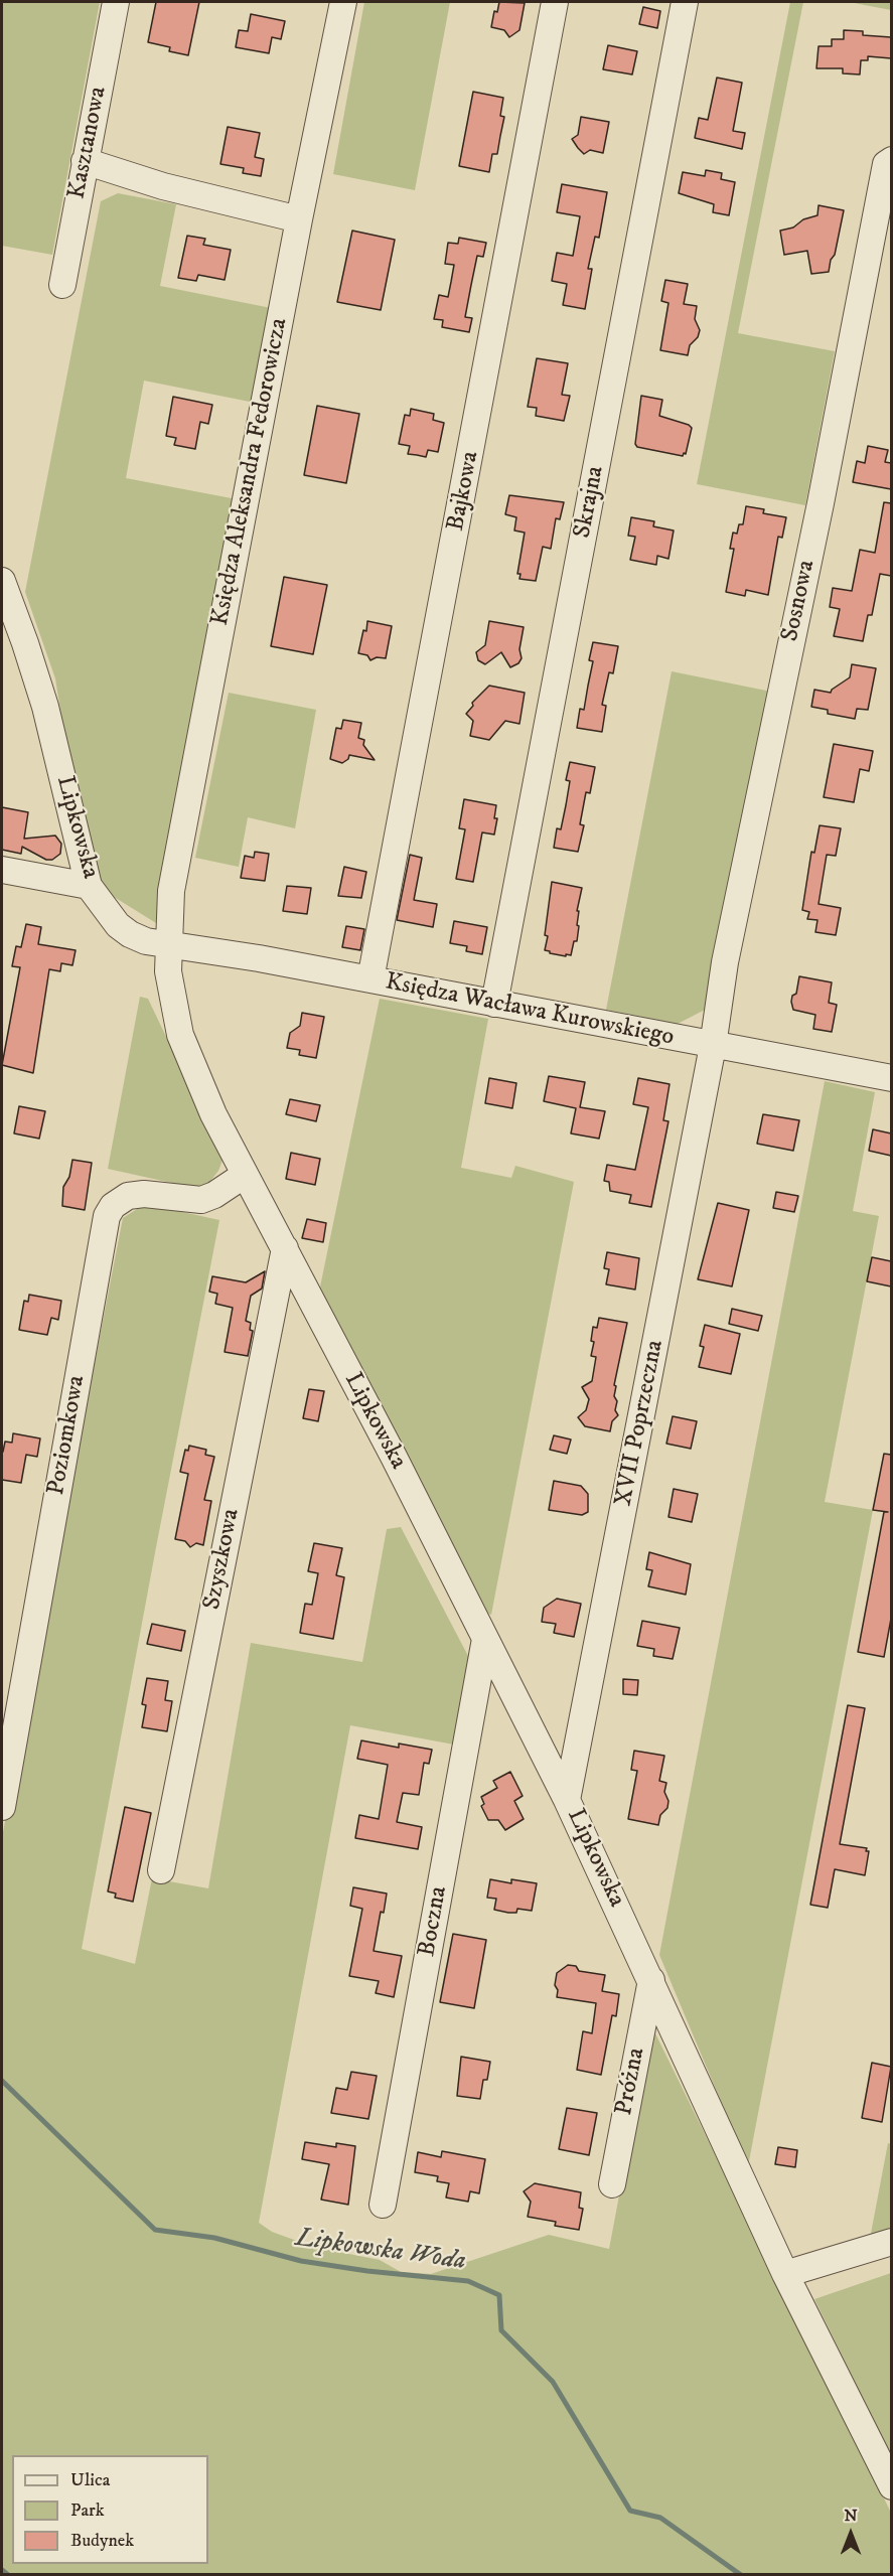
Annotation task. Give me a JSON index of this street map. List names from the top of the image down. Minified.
{"streets":{"street":["Kasztanowa","Księdza Aleksandra Fedorowicza","Bajkowa","Skrajna","Sosnowa","Lipkowska","Księdza Wacława Kurowskiego","XVII Poprzeczna","Poziomkowa","Szyszkowa","Boczna","Próżna"]},"crossings":[["Księdza Aleksandra Fedorowicza","Lipkowska"],["Księdza Aleksandra Fedorowicza","Księdza Wacława Kurowskiego"],["Bajkowa","Księdza Wacława Kurowskiego"],["Skrajna","Księdza Wacława Kurowskiego"],["Sosnowa","Księdza Wacława Kurowskiego"],["Sosnowa","XVII Poprzeczna"],["Lipkowska","Księdza Wacława Kurowskiego"],["Lipkowska","XVII Poprzeczna"],["Lipkowska","Poziomkowa"],["Lipkowska","Szyszkowa"],["Lipkowska","Boczna"],["Lipkowska","Próżna"],["Księdza Wacława Kurowskiego","XVII Poprzeczna"]],"water":["Lipkowska Woda"],"legend":["Ulica","Park","Budynek"],"north":"top"}
